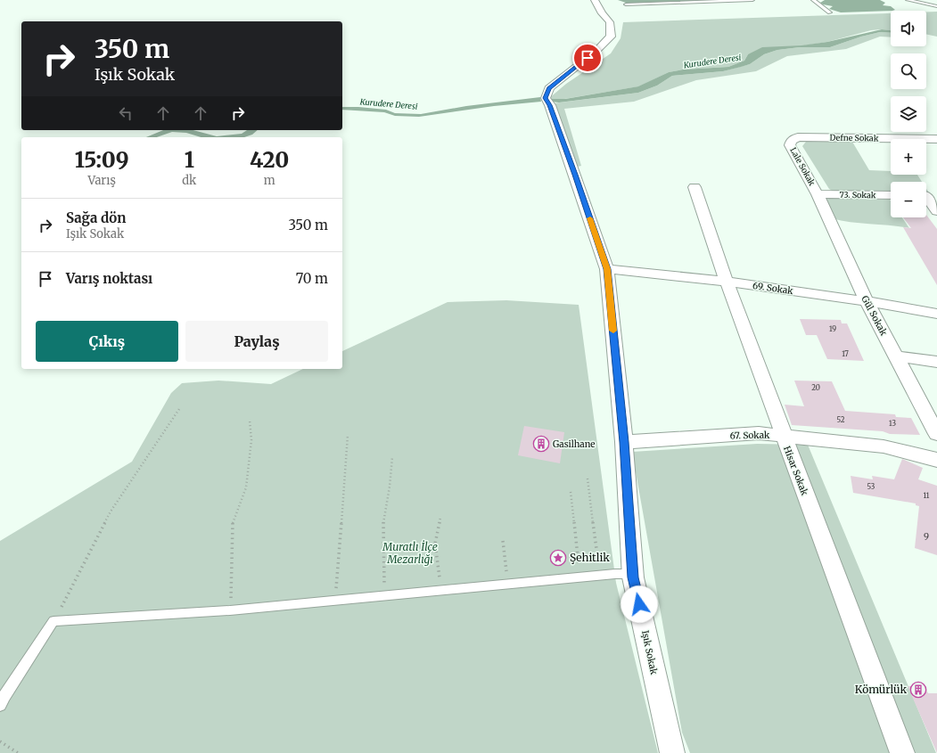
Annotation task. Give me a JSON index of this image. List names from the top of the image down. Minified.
{"streets":{"street":["Defne Sokak","Lale Sokak","73. Sokak","69. Sokak","Gül Sokak","67. Sokak","Hisar Sokak","Işık Sokak"]},"crossings":[["Defne Sokak","Lale Sokak"],["Lale Sokak","73. Sokak"],["Lale Sokak","Gül Sokak"],["73. Sokak","Gül Sokak"],["69. Sokak","Gül Sokak"],["69. Sokak","Hisar Sokak"],["69. Sokak","Işık Sokak"],["67. Sokak","Hisar Sokak"],["67. Sokak","Işık Sokak"]],"water":["Kurudere Deresi"],"parks":["Muratlı İlçe Mezarlığı"],"places":{"building":["Gasilhane","Kömürlük"],"place":["Şehitlik"]},"house_numbers":["19","17","20","52","13","53","11","9"],"page":{"map_buttons":["+","−"],"turn":["350 m","Işık Sokak"],"eta":["15:09","Varış","1","dk","420","m"],"list":[{"name":"Sağa dön","note":"Işık Sokak","value":"350 m"},{"name":"Varış noktası","value":"70 m"}],"buttons":["Çıkış","Paylaş"]}}
